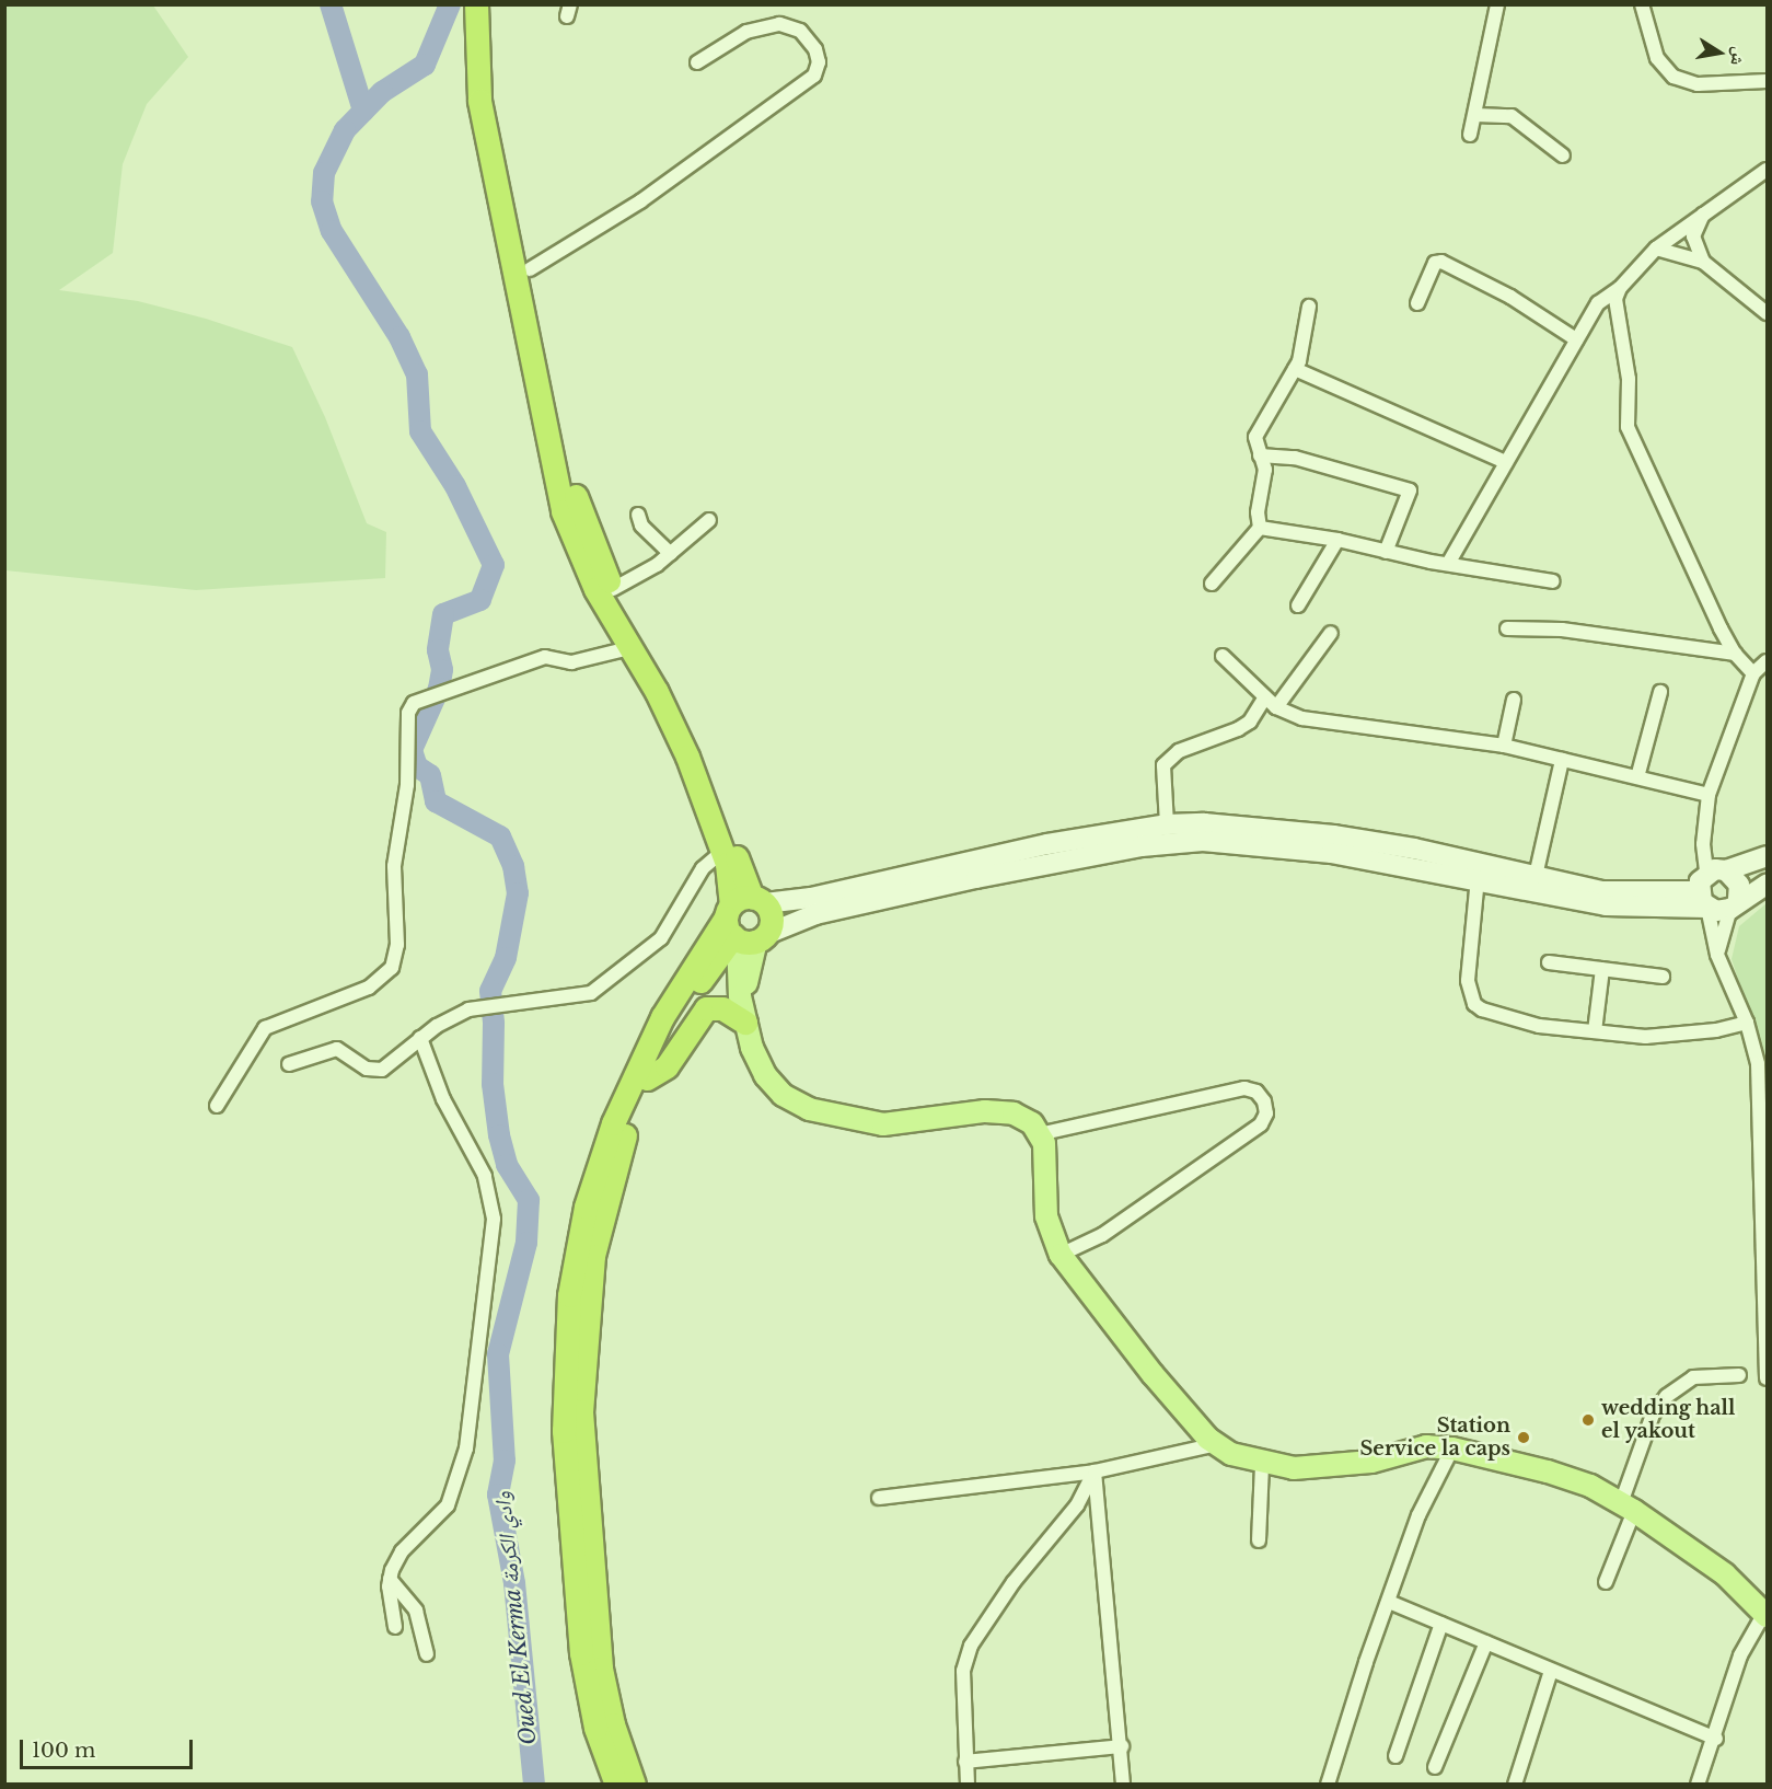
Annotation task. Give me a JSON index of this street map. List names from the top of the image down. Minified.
{"water":["Oued El Kerma وادي الكرمة"],"places":["wedding hall el yakout","Station Service la caps"],"scale_bar":"100 m","north":"right"}
